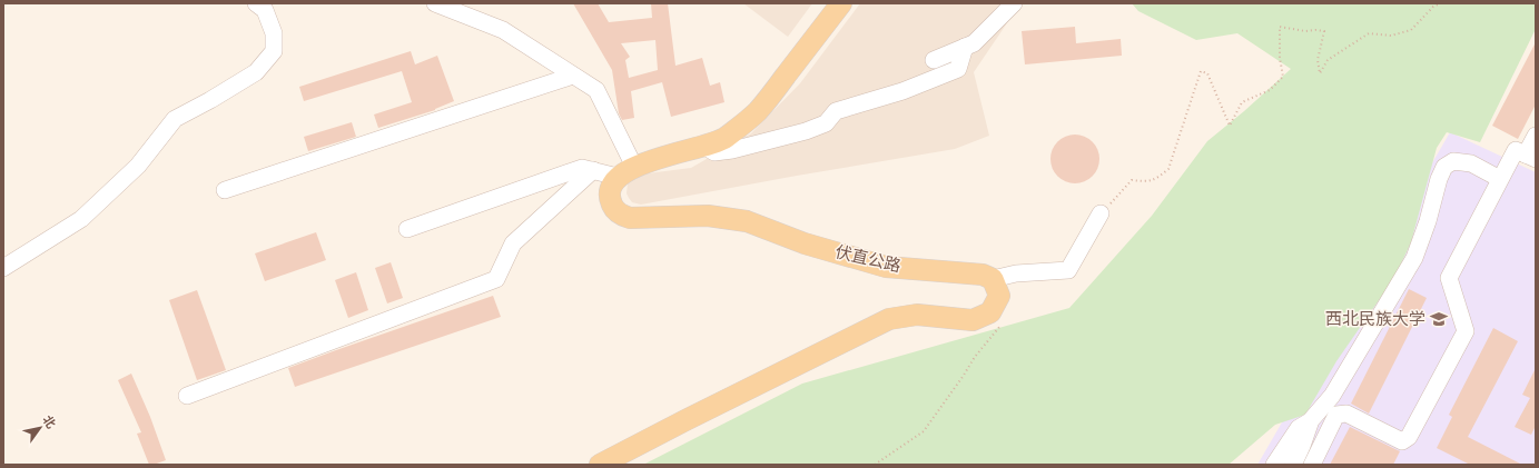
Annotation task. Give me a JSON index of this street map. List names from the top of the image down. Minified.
{"streets":{"main road":["伏直公路"]},"places":{"school or university":["西北民族大学"]},"north":"top right"}
